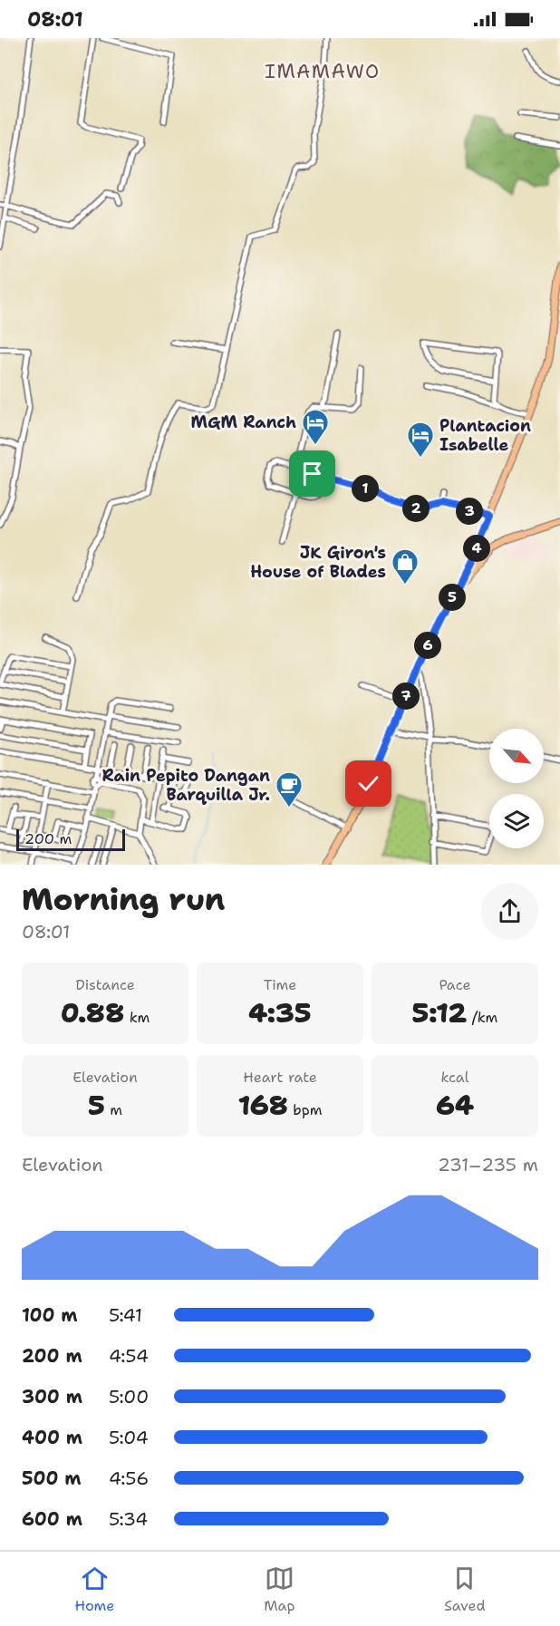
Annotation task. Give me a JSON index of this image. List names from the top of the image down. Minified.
{"districts":["IMAMAWO"],"places":{"hotel":["MGM Ranch","Plantacion Isabelle"],"shop":["JK Giron's House of Blades"],"cafe":["Rain Pepito Dangan Barquilla Jr."]},"scale_bar":"200 m","north":"bottom right","page":{"status":"08:01","pins":["1","2","3","4","5","6","7"],"scale":"200 m","heading":["Morning run","08:01"],"stats":[["Distance","0.88 km"],["Time","4:35"],["Pace","5:12 /km"],["Elevation","5 m"],["Heart rate","168 bpm"],["kcal","64"]],"chart":["Elevation","231–235 m"],"list":[{"name":"100 m","note":"5:41"},{"name":"200 m","note":"4:54"},{"name":"300 m","note":"5:00"},{"name":"400 m","note":"5:04"},{"name":"500 m","note":"4:56"},{"name":"600 m","note":"5:34"}],"tabs":["Home","Map","Saved"]}}
